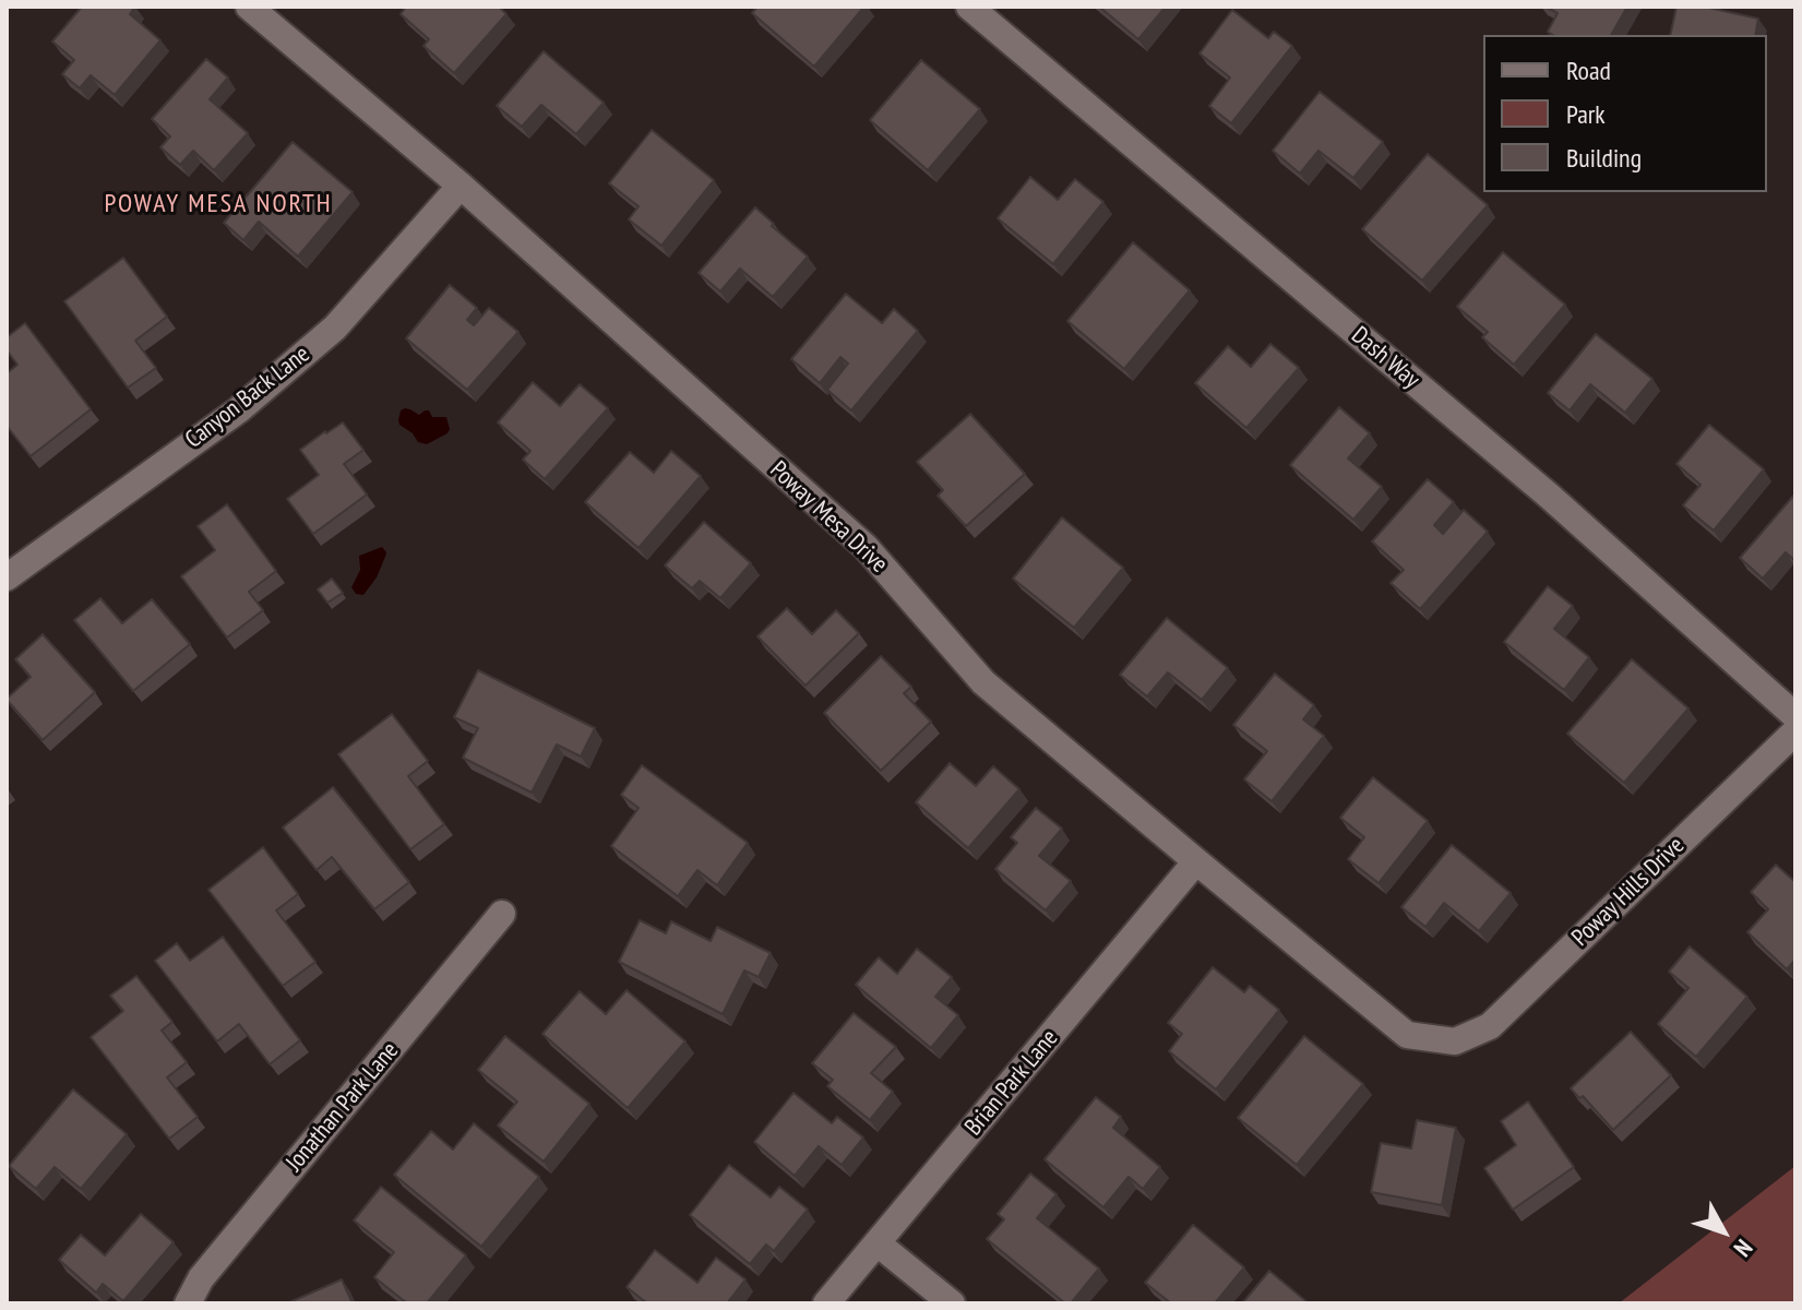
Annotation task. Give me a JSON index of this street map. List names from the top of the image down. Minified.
{"streets":{"street":["Dash Way","Canyon Back Lane","Poway Mesa Drive","Poway Hills Drive","Brian Park Lane","Jonathan Park Lane"]},"crossings":[["Canyon Back Lane","Poway Mesa Drive"],["Poway Mesa Drive","Poway Hills Drive"],["Poway Mesa Drive","Brian Park Lane"]],"districts":["POWAY MESA NORTH"],"legend":["Road","Park","Building"],"north":"bottom right"}
